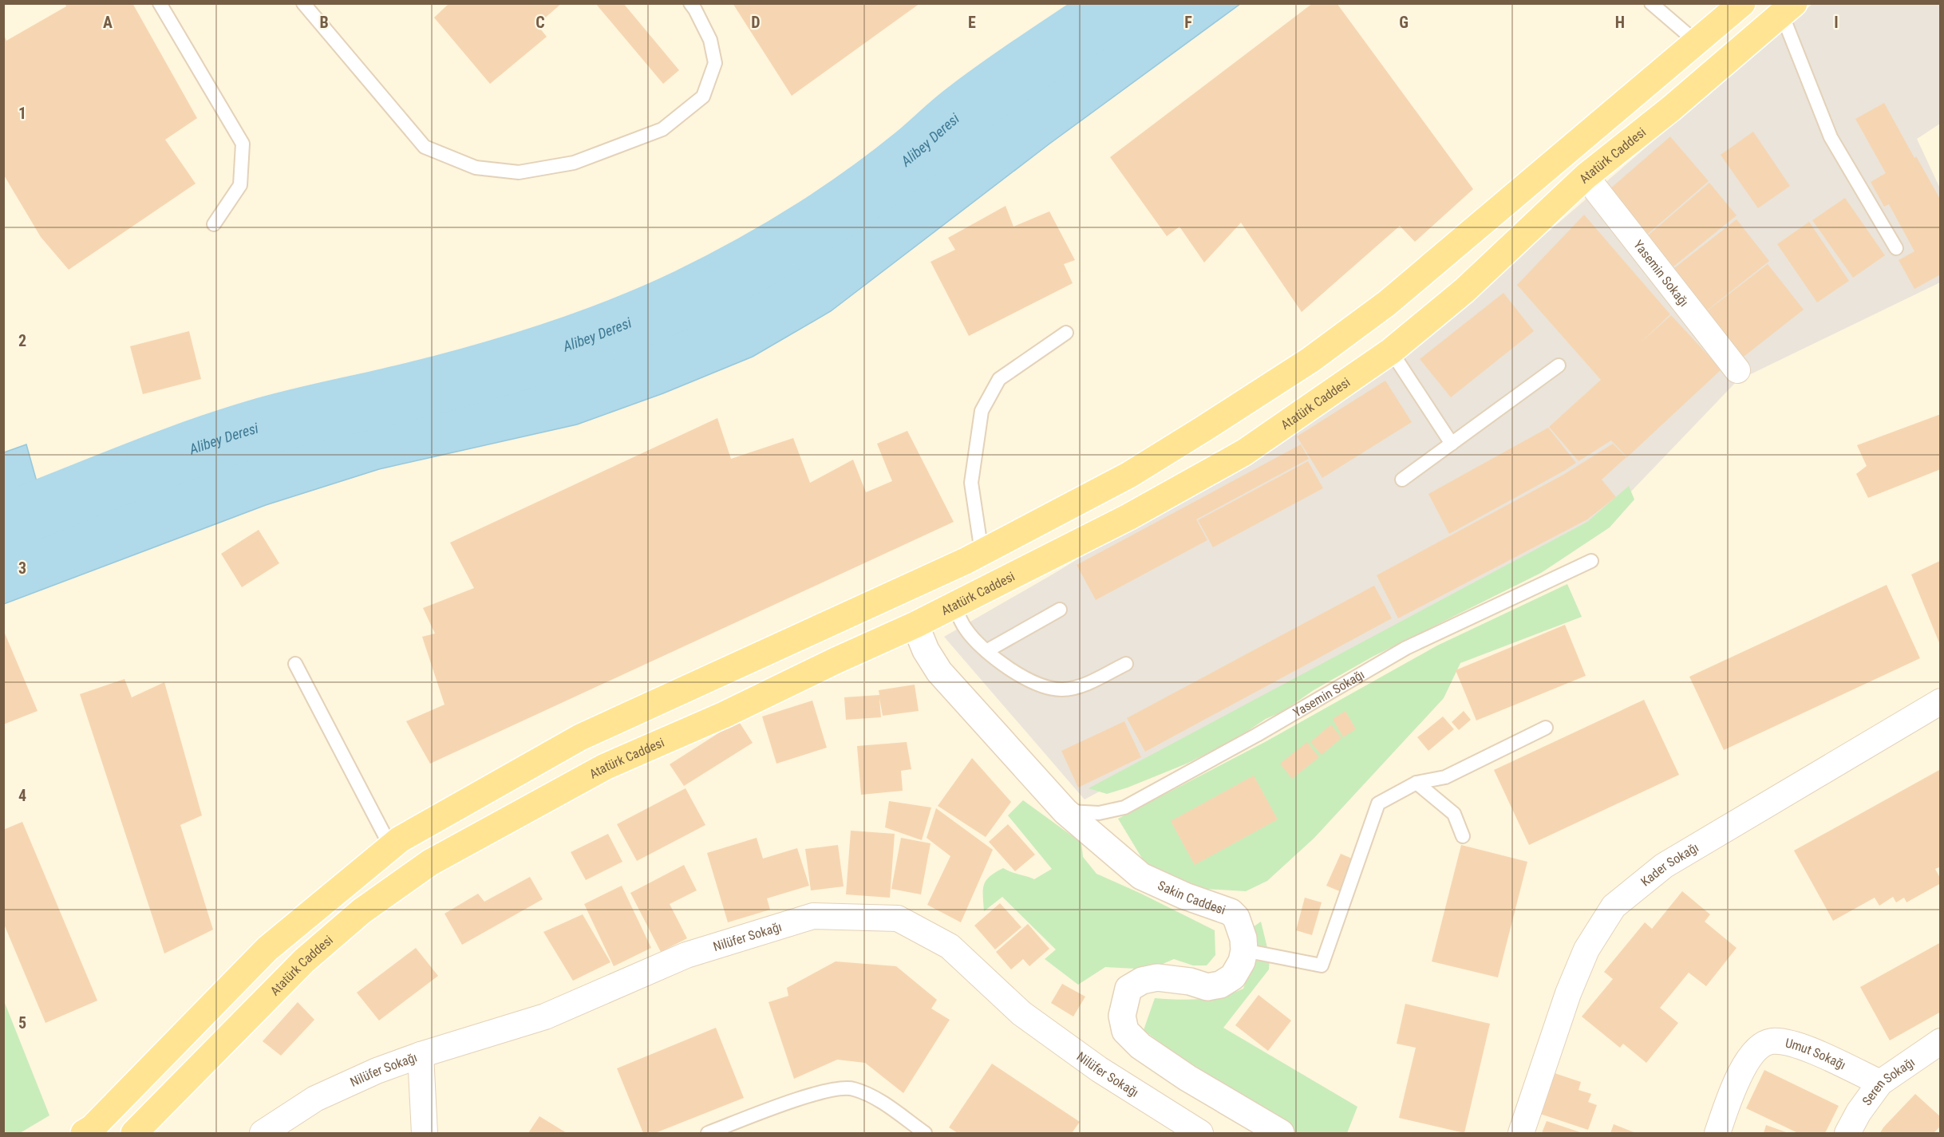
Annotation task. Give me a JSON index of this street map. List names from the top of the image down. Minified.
{"streets":{"main road":["Atatürk Caddesi"],"street":["Yasemin Sokağı","Kader Sokağı","Sakin Caddesi","Nilüfer Sokağı","Umut Sokağı","Seren Sokağı"]},"crossings":[["Atatürk Caddesi","Yasemin Sokağı"],["Atatürk Caddesi","Sakin Caddesi"],["Yasemin Sokağı","Sakin Caddesi"],["Umut Sokağı","Seren Sokağı"]],"water":["Alibey Deresi"],"grid":{"columns":["A","B","C","D","E","F","G","H","I"],"rows":["1","2","3","4","5"]}}
